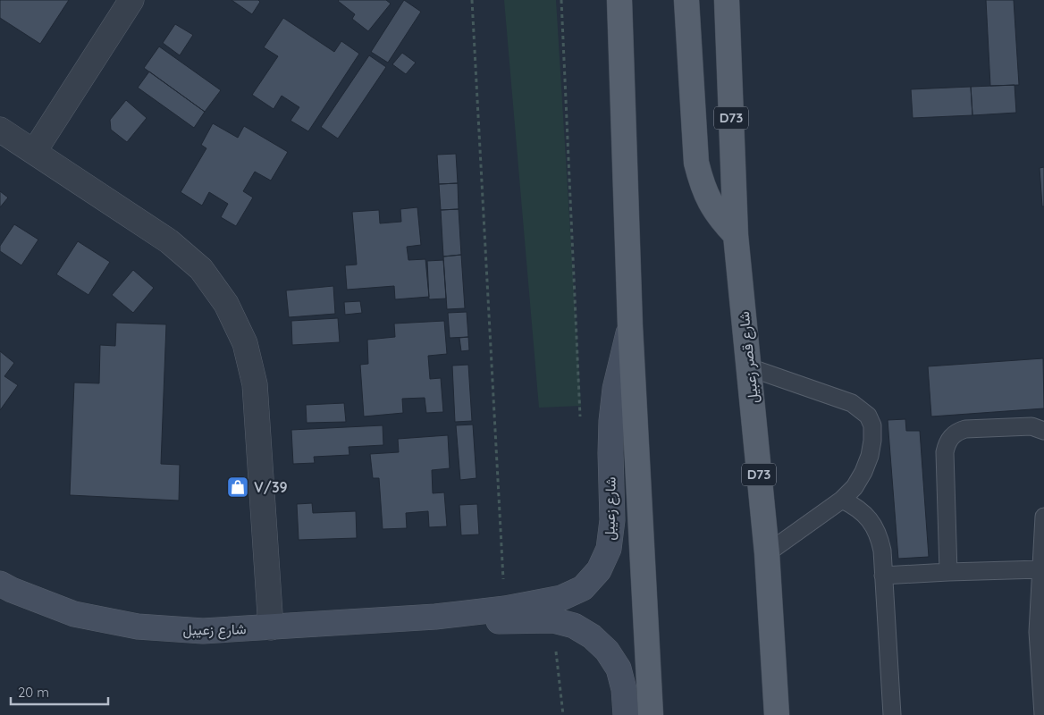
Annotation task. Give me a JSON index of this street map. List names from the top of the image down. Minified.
{"streets":{"main road":["D73","شارع قصر زعبيل","شارع زعيبل"]},"places":{"shop":["V/39"]},"scale_bar":"20 m"}
